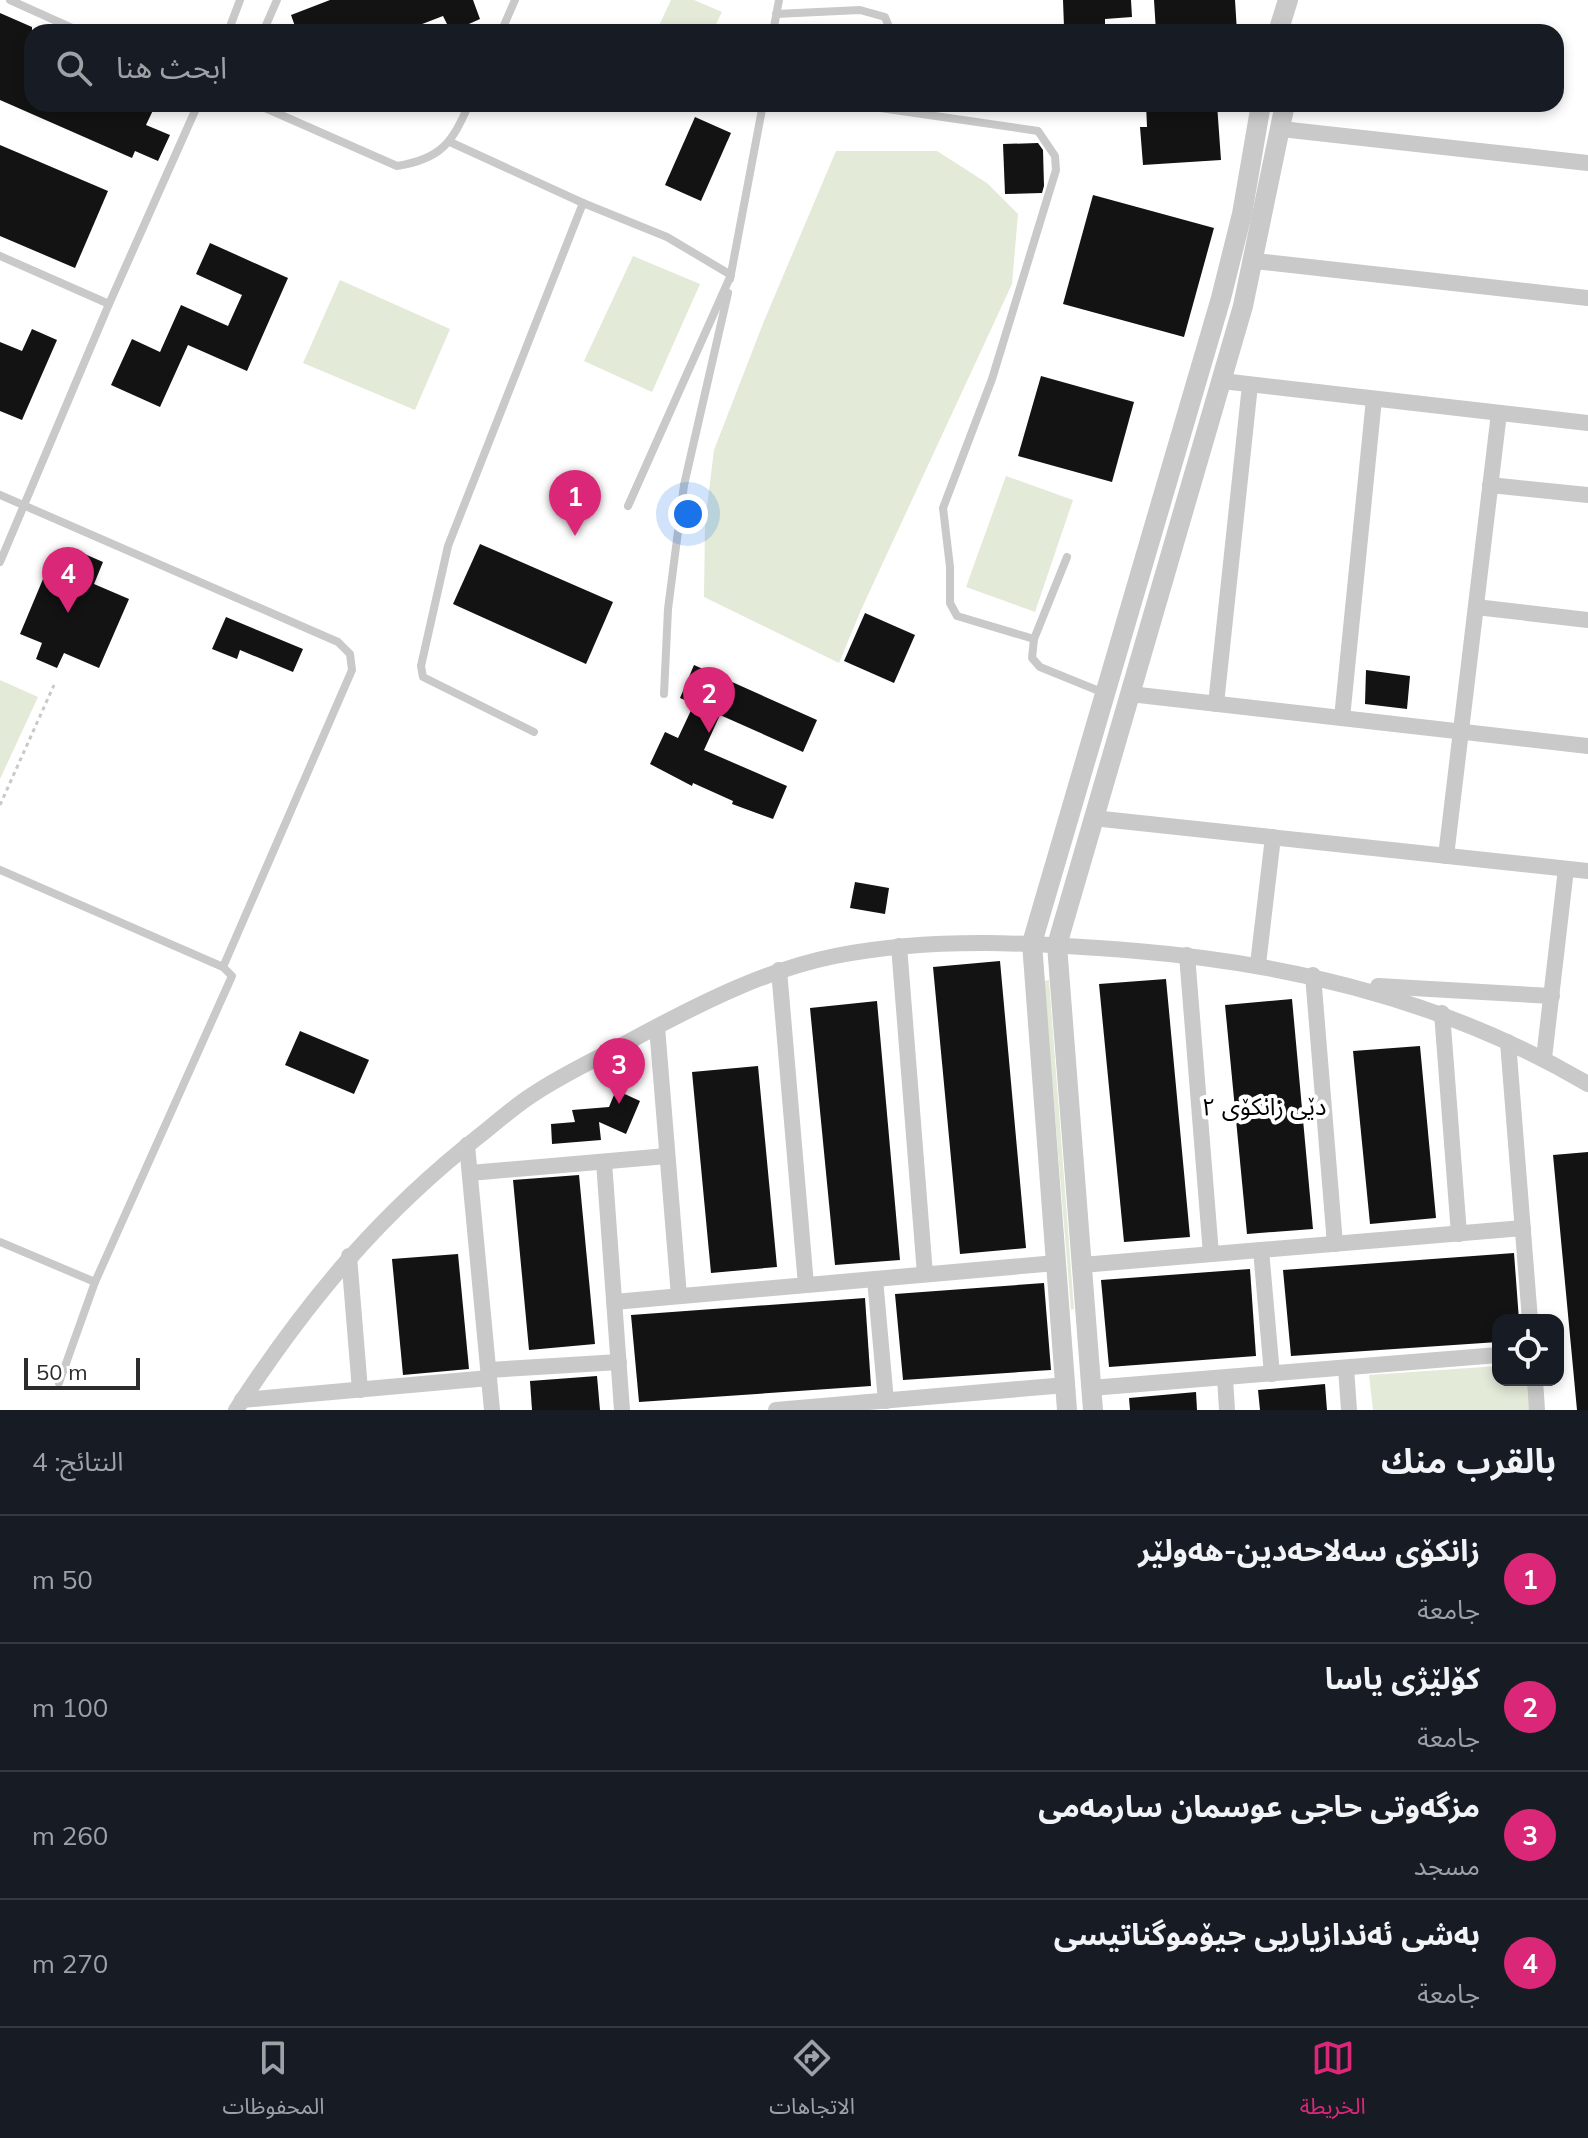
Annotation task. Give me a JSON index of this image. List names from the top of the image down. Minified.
{"districts":["دێی زانکۆی ٢"],"scale_bar":"50 m","page":{"search":"ابحث هنا","pins":["1","4","2","3"],"scale":"50 m","heading":["بالقرب منك","النتائج: 4"],"list":[{"mark":"1","name":"زانکۆی سەلاحەدین-هەولێر","note":"جامعة","value":"50 m"},{"mark":"2","name":"کۆلێژی یاسا","note":"جامعة","value":"100 m"},{"mark":"3","name":"مزگەوتی حاجی عوسمان سارمەمی","note":"مسجد","value":"260 m"},{"mark":"4","name":"بەشی ئەندازیاریی جیۆموگناتیسی","note":"جامعة","value":"270 m"}],"nav":["الخريطة","الاتجاهات","المحفوظات"]}}
